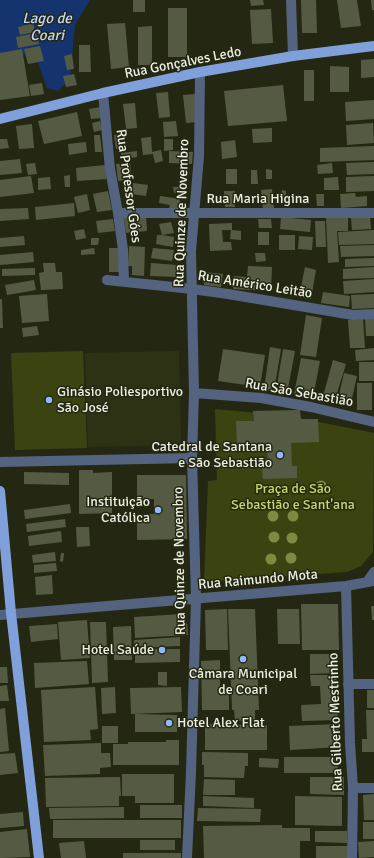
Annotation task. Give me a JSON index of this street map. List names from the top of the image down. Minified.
{"streets":{"main road":["Rua Gonçalves Ledo"],"street":["Rua Professor Góes","Rua Maria Higina","Rua Quinze de Novembro","Rua Américo Leitão","Rua São Sebastião","Rua Raimundo Mota","Rua Gilberto Mestrinho"]},"crossings":[["Rua Gonçalves Ledo","Rua Professor Góes"],["Rua Gonçalves Ledo","Rua Quinze de Novembro"],["Rua Professor Góes","Rua Maria Higina"],["Rua Professor Góes","Rua Américo Leitão"],["Rua Maria Higina","Rua Quinze de Novembro"],["Rua Quinze de Novembro","Rua Américo Leitão"],["Rua Quinze de Novembro","Rua São Sebastião"],["Rua Quinze de Novembro","Rua Raimundo Mota"],["Rua Raimundo Mota","Rua Gilberto Mestrinho"]],"water":["Lago de Coari"],"parks":["Praça de São Sebastião e Sant'ana"],"places":["Ginásio Poliesportivo São José","Catedral de Santana e São Sebastião","Instituição Católica","Hotel Saúde","Câmara Municipal de Coari","Hotel Alex Flat"]}
